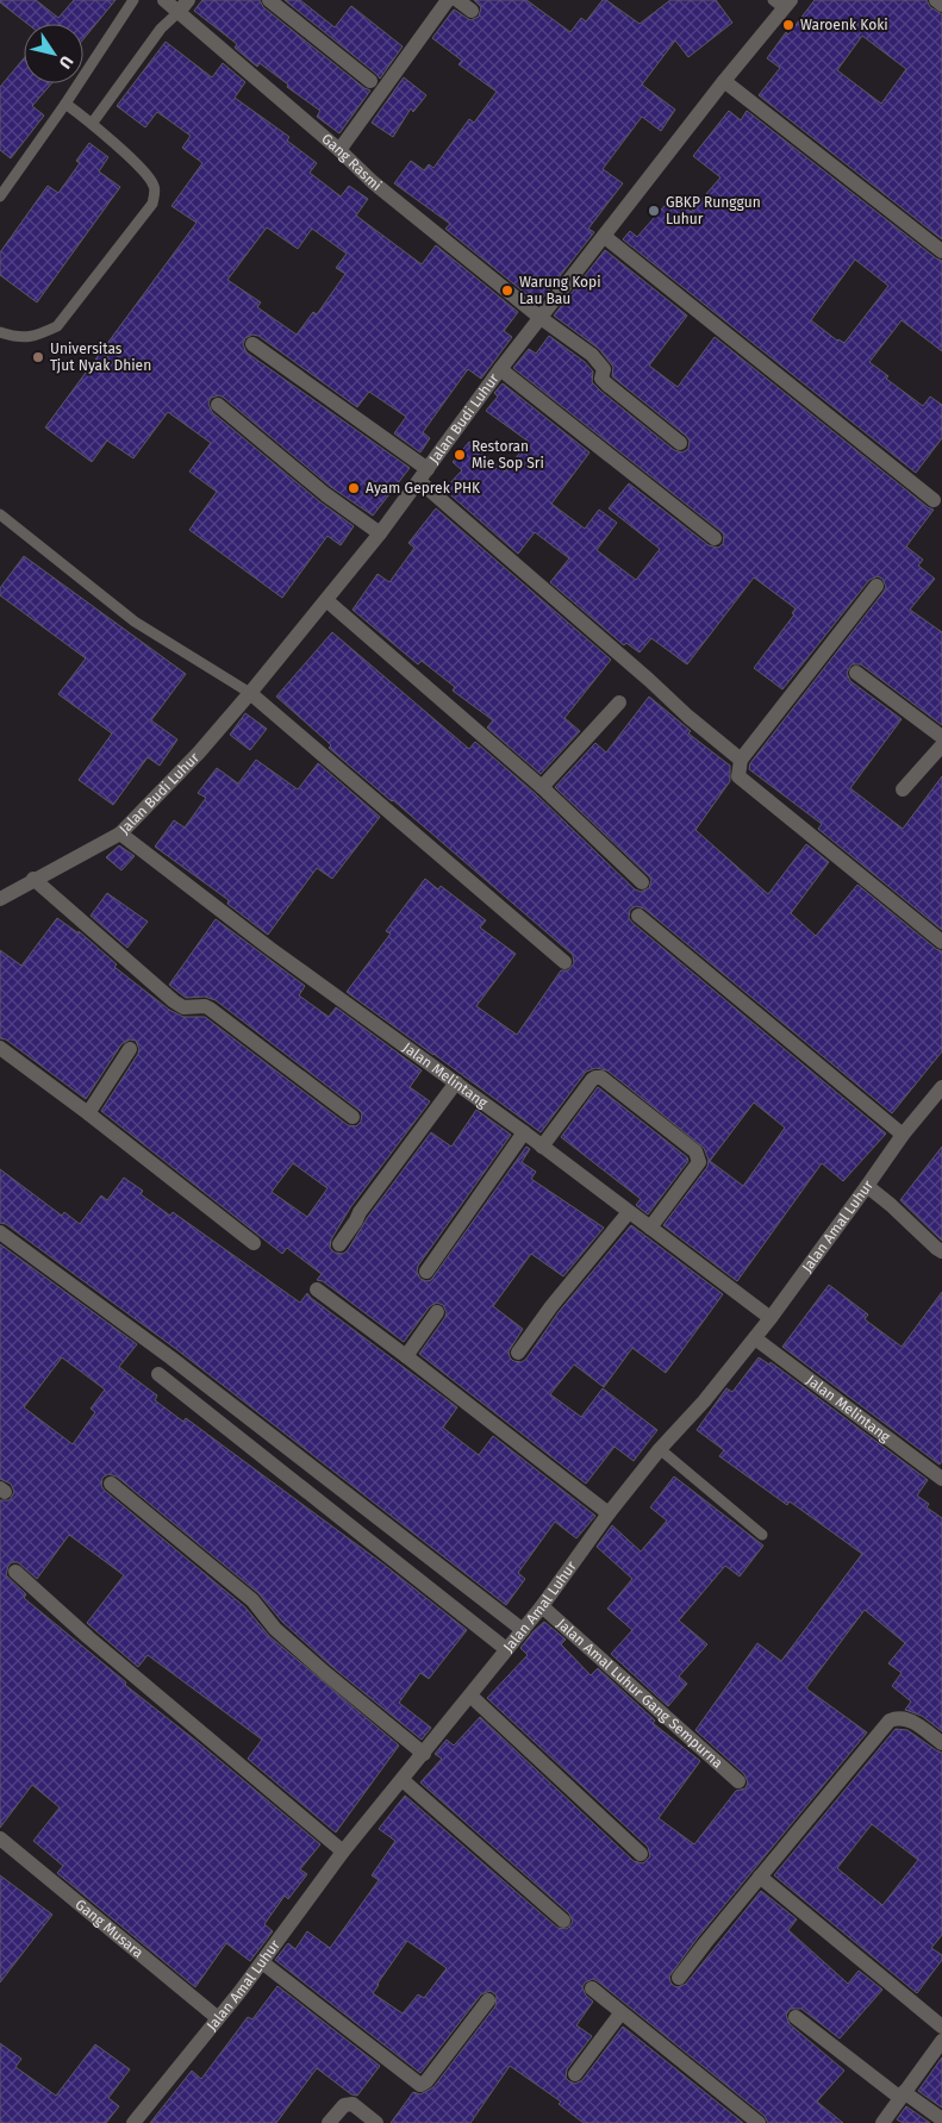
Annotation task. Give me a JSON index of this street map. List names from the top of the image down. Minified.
{"streets":{"street":["Gang Rasmi","Jalan Budi Luhur","Jalan Melintang","Jalan Amal Luhur","Jalan Amal Luhur Gang Sempurna","Gang Musara"]},"crossings":[["Gang Rasmi","Jalan Budi Luhur"],["Jalan Budi Luhur","Jalan Melintang"],["Jalan Melintang","Jalan Amal Luhur"],["Jalan Amal Luhur","Jalan Amal Luhur Gang Sempurna"],["Jalan Amal Luhur","Gang Musara"]],"places":["Waroenk Koki","GBKP Runggun Luhur","Warung Kopi Lau Bau","Universitas Tjut Nyak Dhien","Restoran Mie Sop Sri","Ayam Geprek PHK"],"north":"bottom right"}
